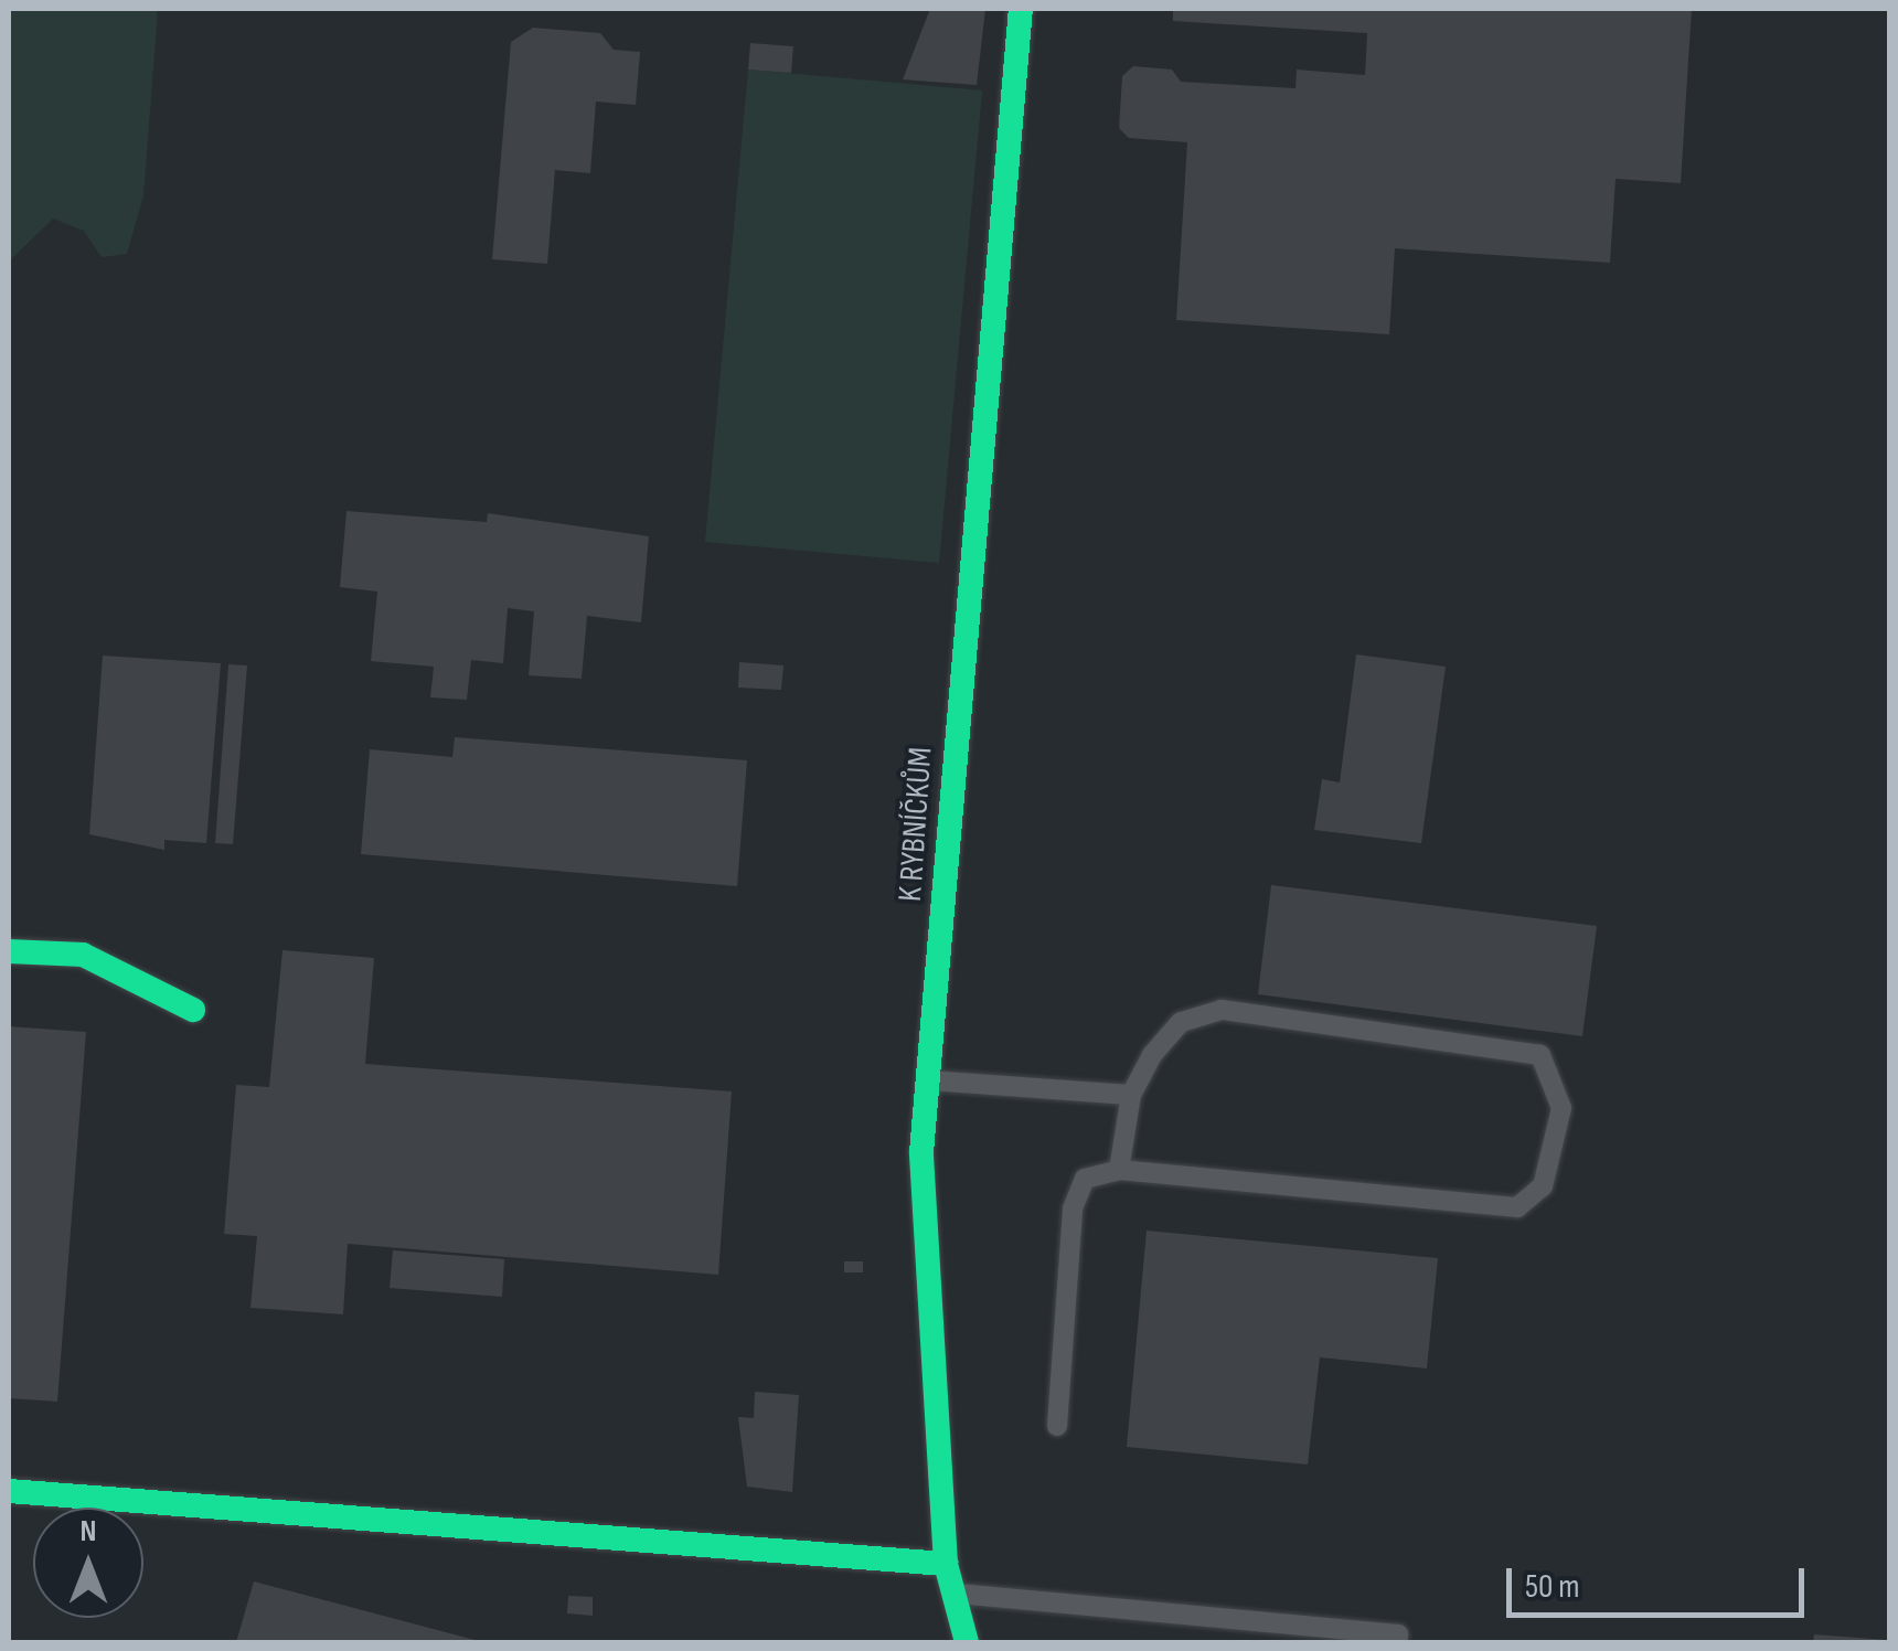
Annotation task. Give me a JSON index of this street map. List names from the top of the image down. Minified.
{"streets":{"street":["K RYBNÍČKŮM"]},"scale_bar":"50 m","north":"top"}
